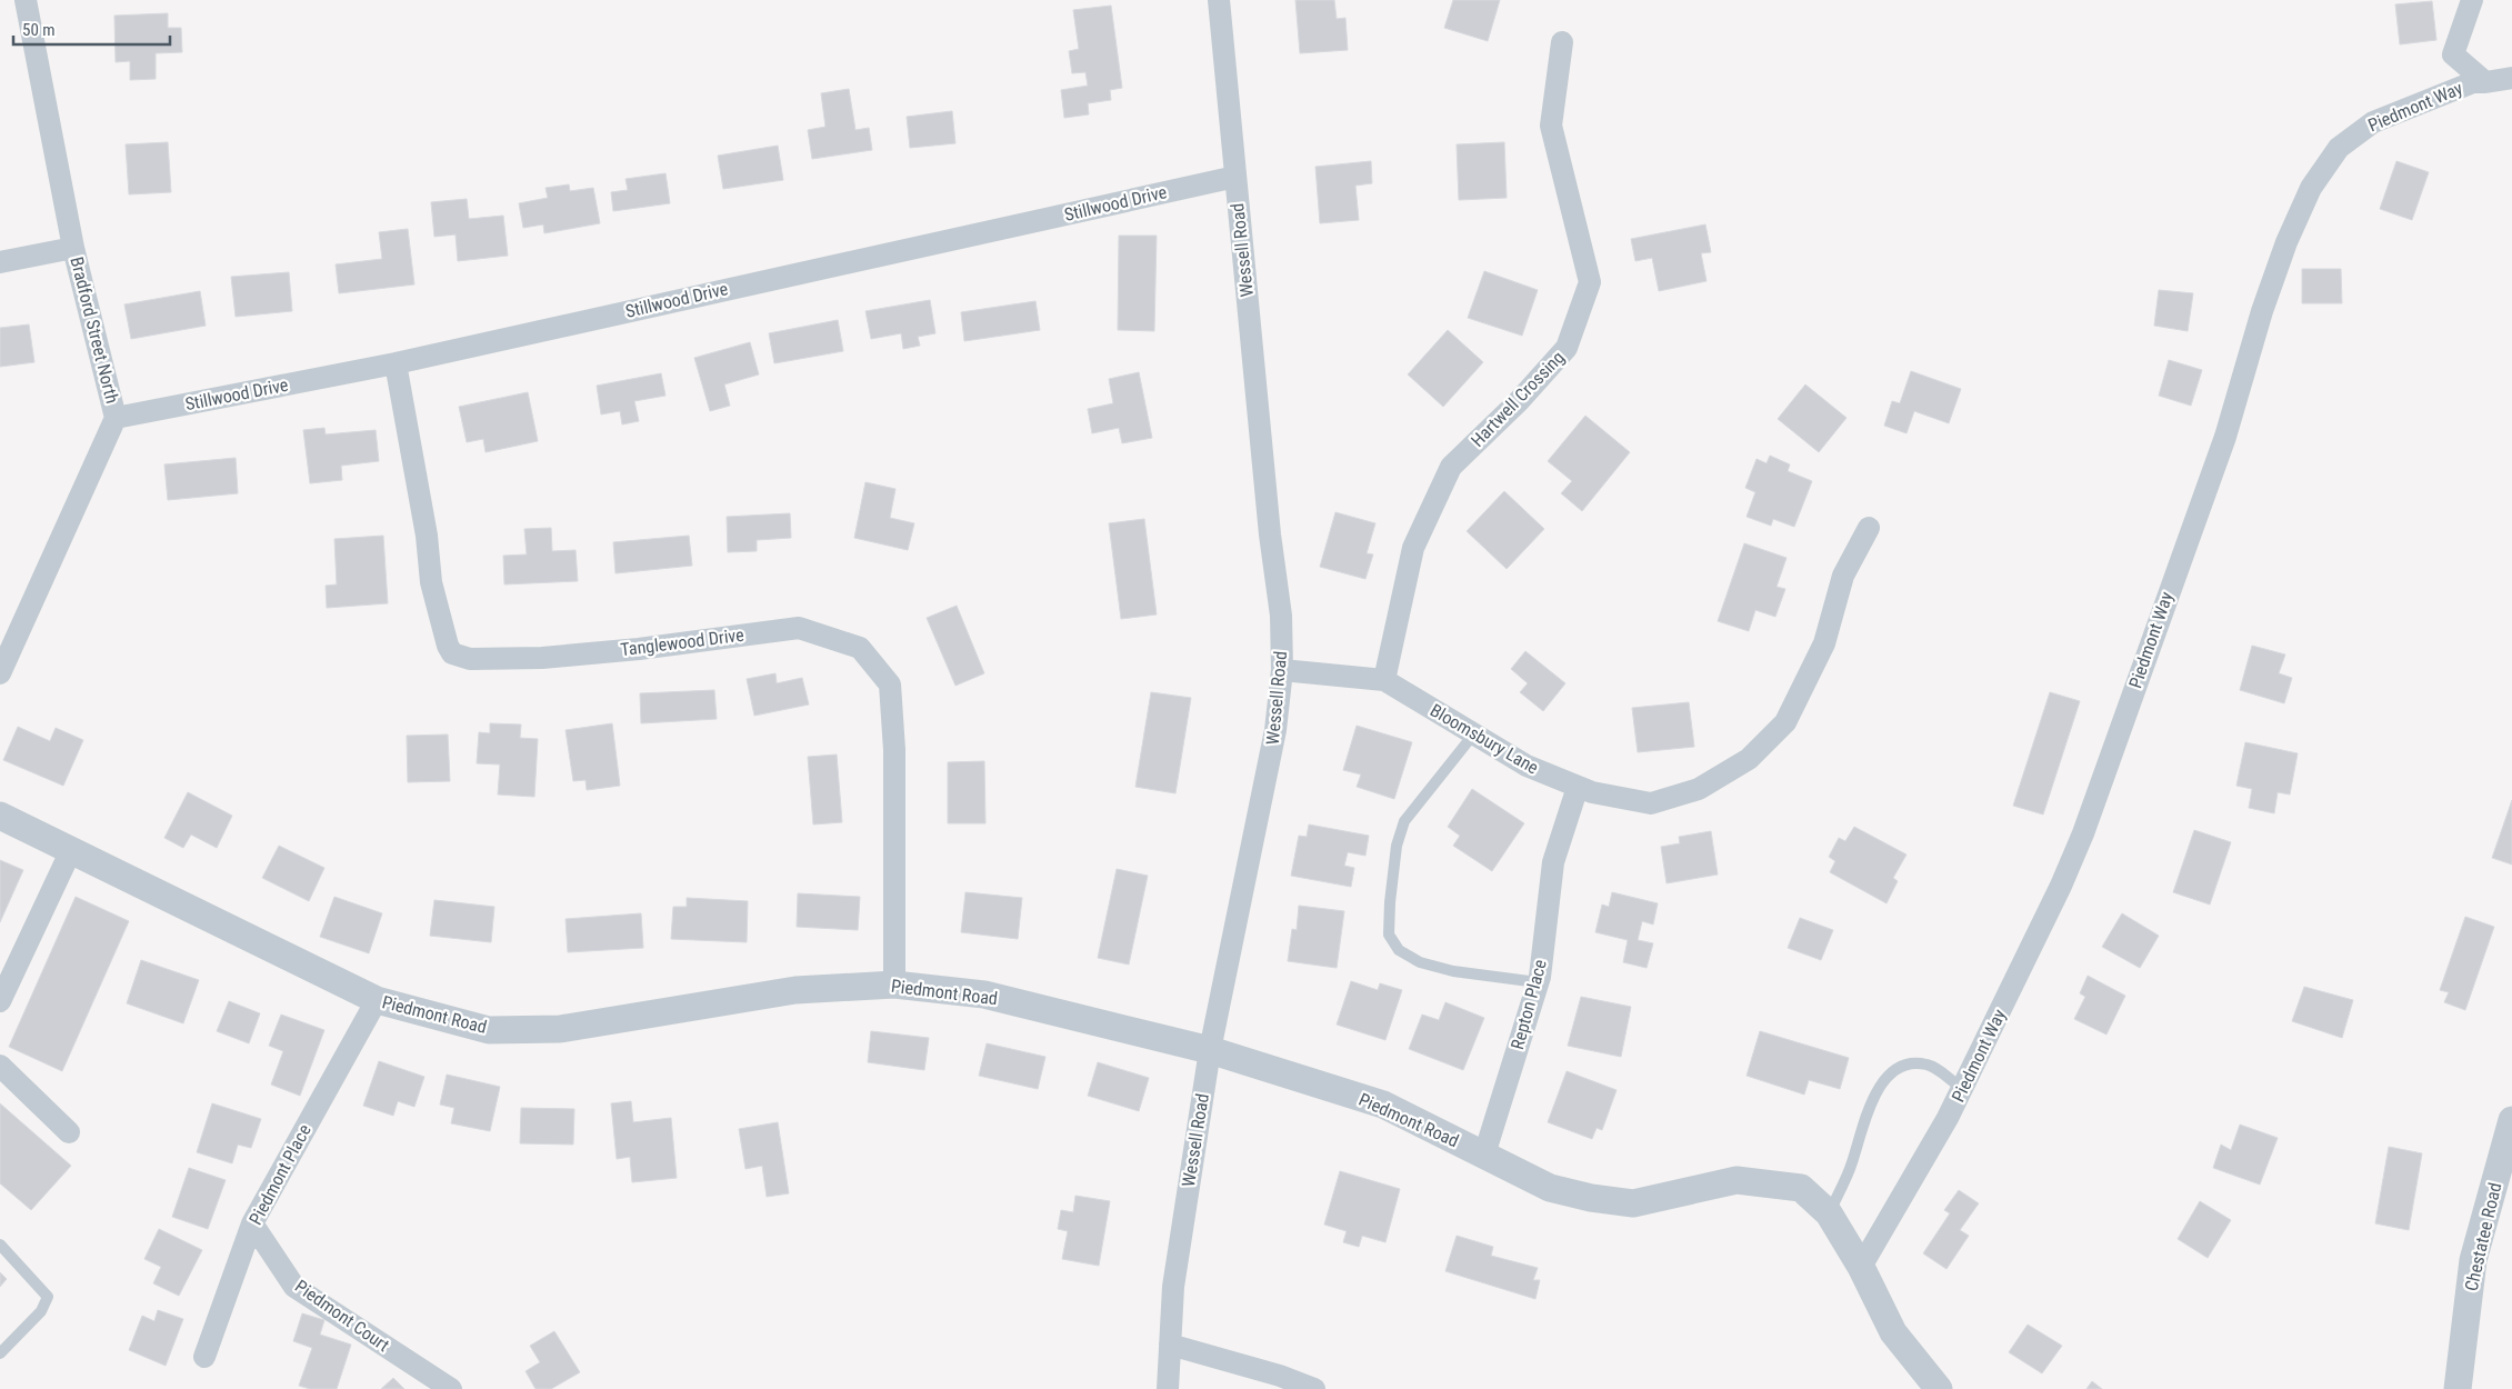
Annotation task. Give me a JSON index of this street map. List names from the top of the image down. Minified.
{"streets":{"street":["Piedmont Way","Stillwood Drive","Wessell Road","Bradford Street North","Hartwell Crossing","Tanglewood Drive","Bloomsbury Lane","Piedmont Road","Repton Place","Piedmont Place","Chestatee Road","Piedmont Court"]},"crossings":[["Piedmont Way","Piedmont Road"],["Stillwood Drive","Wessell Road"],["Stillwood Drive","Bradford Street North"],["Stillwood Drive","Tanglewood Drive"],["Wessell Road","Bloomsbury Lane"],["Wessell Road","Piedmont Road"],["Hartwell Crossing","Bloomsbury Lane"],["Tanglewood Drive","Piedmont Road"],["Bloomsbury Lane","Repton Place"],["Piedmont Road","Repton Place"],["Piedmont Road","Piedmont Place"],["Piedmont Place","Piedmont Court"]],"scale_bar":"50 m"}
